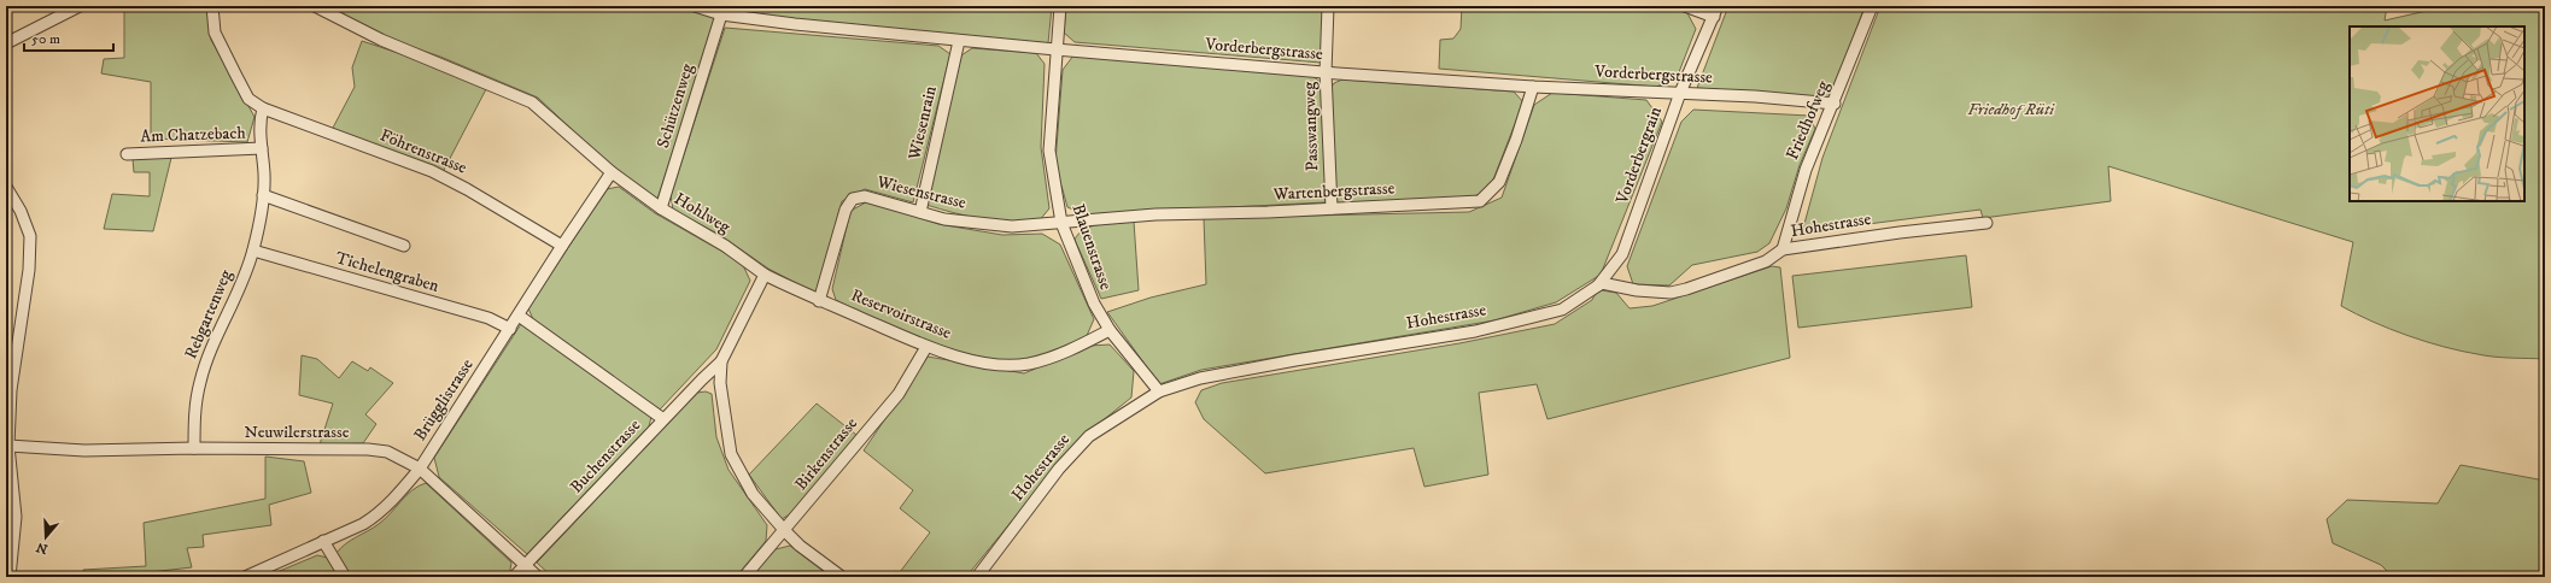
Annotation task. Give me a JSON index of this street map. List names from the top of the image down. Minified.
{"streets":{"street":["Vorderbergstrasse","Schützenweg","Friedhofweg","Wiesenrain","Passwangweg","Am Chatzebach","Föhrenstrasse","Vorderbergrain","Wartenbergstrasse","Wiesenstrasse","Hohlweg","Hohestrasse","Blauenstrasse","Tichelengraben","Rebgartenweg","Reservoirstrasse","Brügglistrasse","Neuwilerstrasse","Birkenstrasse","Buchenstrasse"]},"crossings":[["Vorderbergstrasse","Schützenweg"],["Vorderbergstrasse","Friedhofweg"],["Vorderbergstrasse","Wiesenrain"],["Vorderbergstrasse","Passwangweg"],["Vorderbergstrasse","Vorderbergrain"],["Vorderbergstrasse","Wartenbergstrasse"],["Vorderbergstrasse","Blauenstrasse"],["Schützenweg","Hohlweg"],["Friedhofweg","Hohestrasse"],["Wiesenrain","Wiesenstrasse"],["Passwangweg","Wartenbergstrasse"],["Am Chatzebach","Rebgartenweg"],["Föhrenstrasse","Rebgartenweg"],["Föhrenstrasse","Brügglistrasse"],["Vorderbergrain","Hohestrasse"],["Wartenbergstrasse","Wiesenstrasse"],["Wartenbergstrasse","Blauenstrasse"],["Wiesenstrasse","Blauenstrasse"],["Wiesenstrasse","Reservoirstrasse"],["Hohlweg","Reservoirstrasse"],["Hohlweg","Brügglistrasse"],["Hohestrasse","Blauenstrasse"],["Blauenstrasse","Reservoirstrasse"],["Tichelengraben","Rebgartenweg"],["Tichelengraben","Brügglistrasse"],["Rebgartenweg","Neuwilerstrasse"],["Reservoirstrasse","Birkenstrasse"],["Brügglistrasse","Neuwilerstrasse"],["Neuwilerstrasse","Buchenstrasse"]],"parks":["Friedhof Rüti"],"scale_bar":"50 m","north":"bottom"}
